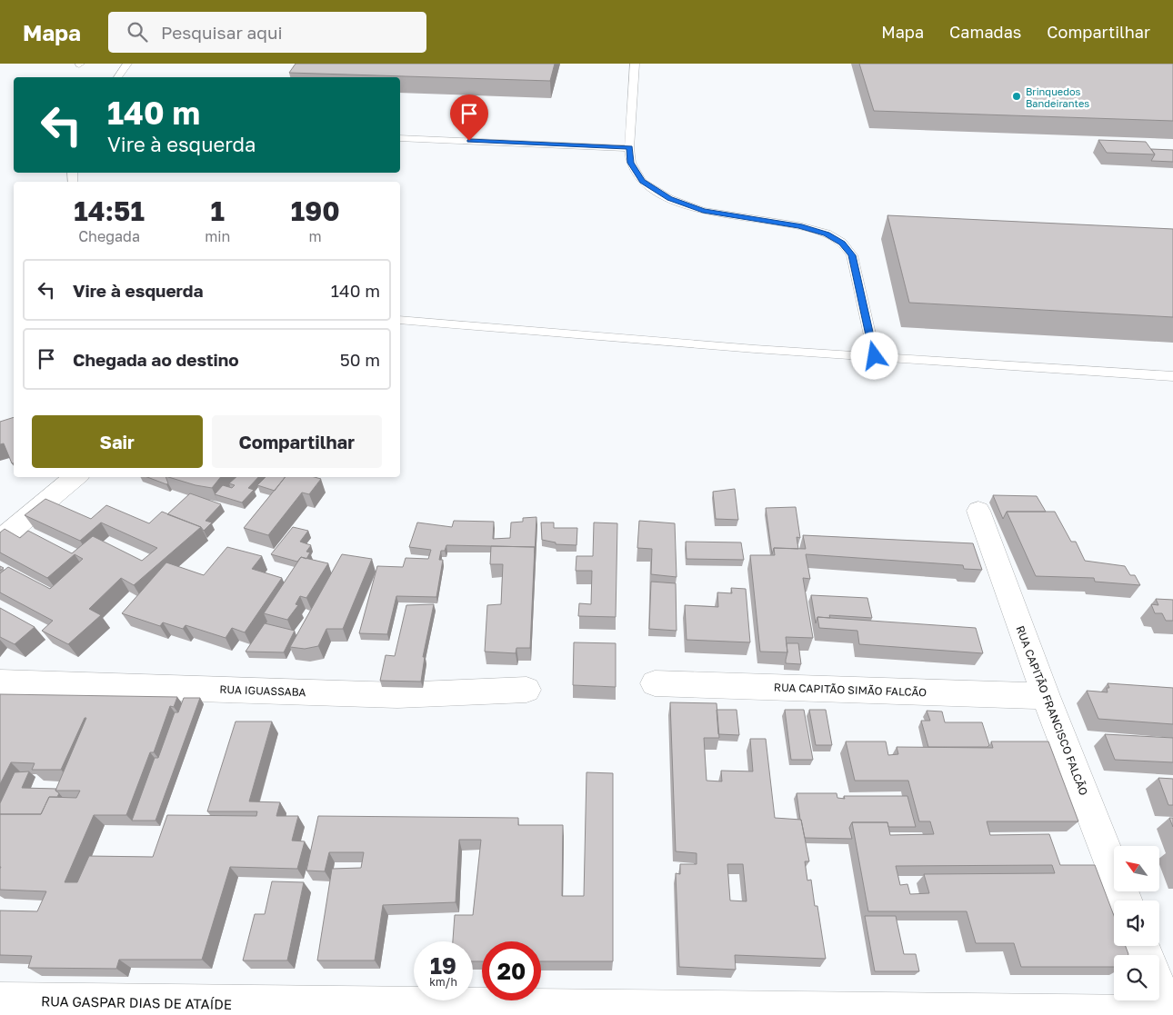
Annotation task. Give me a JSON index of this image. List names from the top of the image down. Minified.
{"streets":{"street":["RUA CAPITÃO SIMÃO FALCÃO","RUA IGUASSABA","RUA CAPITÃO FRANCISCO FALCÃO","RUA GASPAR DIAS DE ATAÍDE"]},"crossings":[["RUA CAPITÃO SIMÃO FALCÃO","RUA CAPITÃO FRANCISCO FALCÃO"]],"places":["Brinquedos Bandeirantes"],"north":"top left","page":{"header":"Mapa","search":"Pesquisar aqui","nav":["Mapa","Camadas","Compartilhar"],"turn":["140 m","Vire à esquerda"],"eta":["14:51","Chegada","1","min","190","m"],"list":[{"name":"Vire à esquerda","value":"140 m"},{"name":"Chegada ao destino","value":"50 m"}],"buttons":["Sair","Compartilhar"],"speed":"19 km/h","limit":"20"}}
